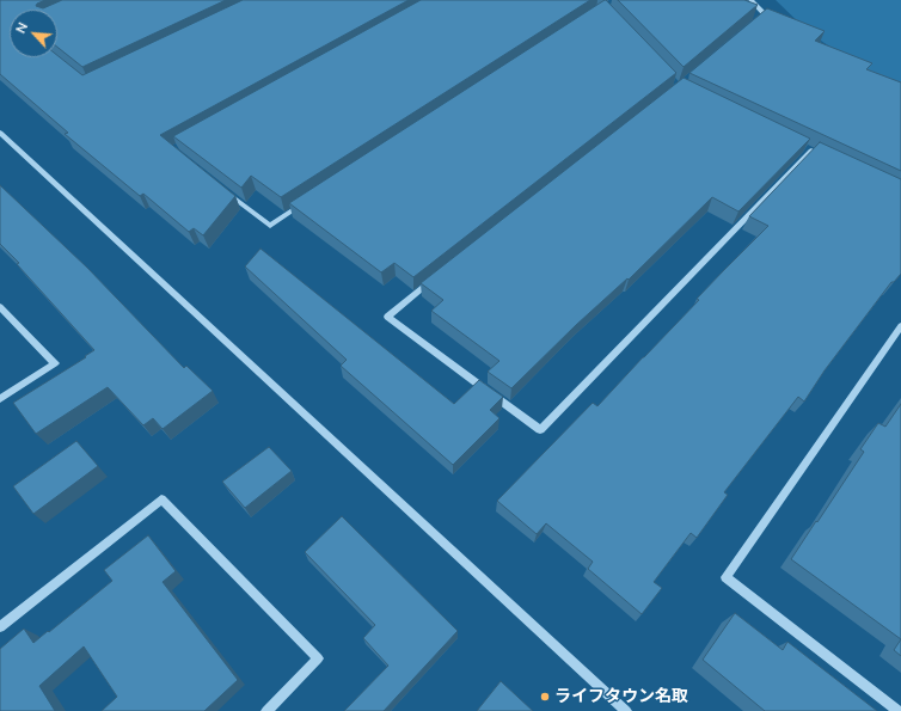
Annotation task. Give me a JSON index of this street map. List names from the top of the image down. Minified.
{"places":["ライフタウン名取"],"north":"top left"}
